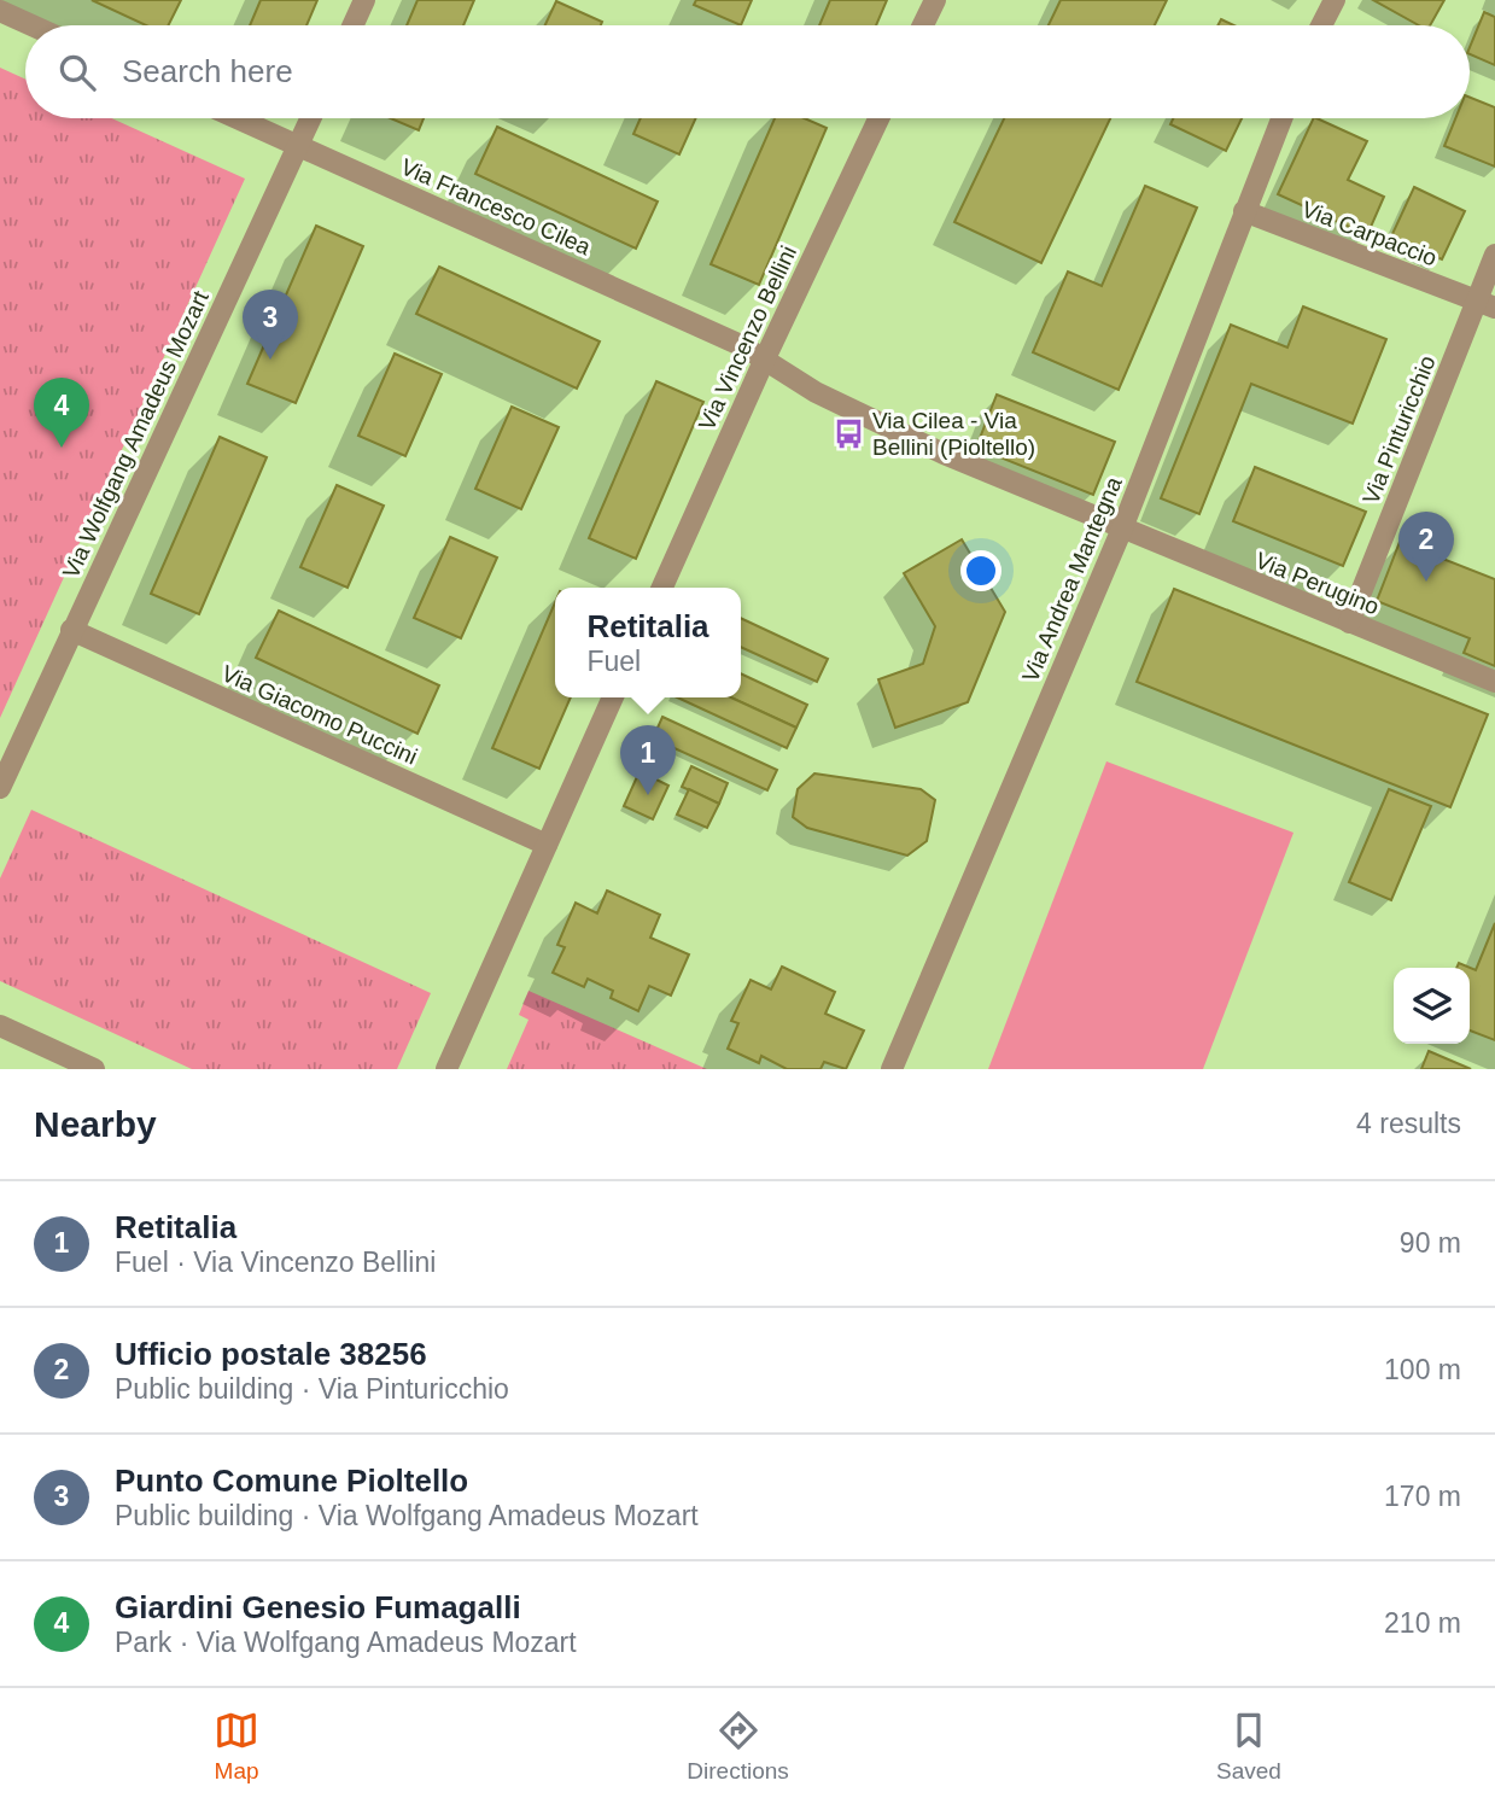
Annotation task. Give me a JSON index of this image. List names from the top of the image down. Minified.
{"streets":{"street":["Via Francesco Cilea","Via Carpaccio","Via Vincenzo Bellini","Via Pinturicchio","Via Wolfgang Amadeus Mozart","Via Andrea Mantegna","Via Perugino","Via Giacomo Puccini"]},"crossings":[["Via Francesco Cilea","Via Vincenzo Bellini"],["Via Francesco Cilea","Via Wolfgang Amadeus Mozart"],["Via Francesco Cilea","Via Andrea Mantegna"],["Via Francesco Cilea","Via Perugino"],["Via Carpaccio","Via Pinturicchio"],["Via Carpaccio","Via Andrea Mantegna"],["Via Pinturicchio","Via Perugino"],["Via Wolfgang Amadeus Mozart","Via Giacomo Puccini"],["Via Andrea Mantegna","Via Perugino"]],"places":{"bus stop":["Via Cilea - Via Bellini (Pioltello)"]},"page":{"search":"Search here","pins":["3","4","2","1"],"popup":["Retitalia","Fuel"],"heading":["Nearby","4 results"],"list":[{"mark":"1","name":"Retitalia","note":"Fuel · Via Vincenzo Bellini","value":"90 m"},{"mark":"2","name":"Ufficio postale 38256","note":"Public building · Via Pinturicchio","value":"100 m"},{"mark":"3","name":"Punto Comune Pioltello","note":"Public building · Via Wolfgang Amadeus Mozart","value":"170 m"},{"mark":"4","name":"Giardini Genesio Fumagalli","note":"Park · Via Wolfgang Amadeus Mozart","value":"210 m"}],"nav":["Map","Directions","Saved"]}}
